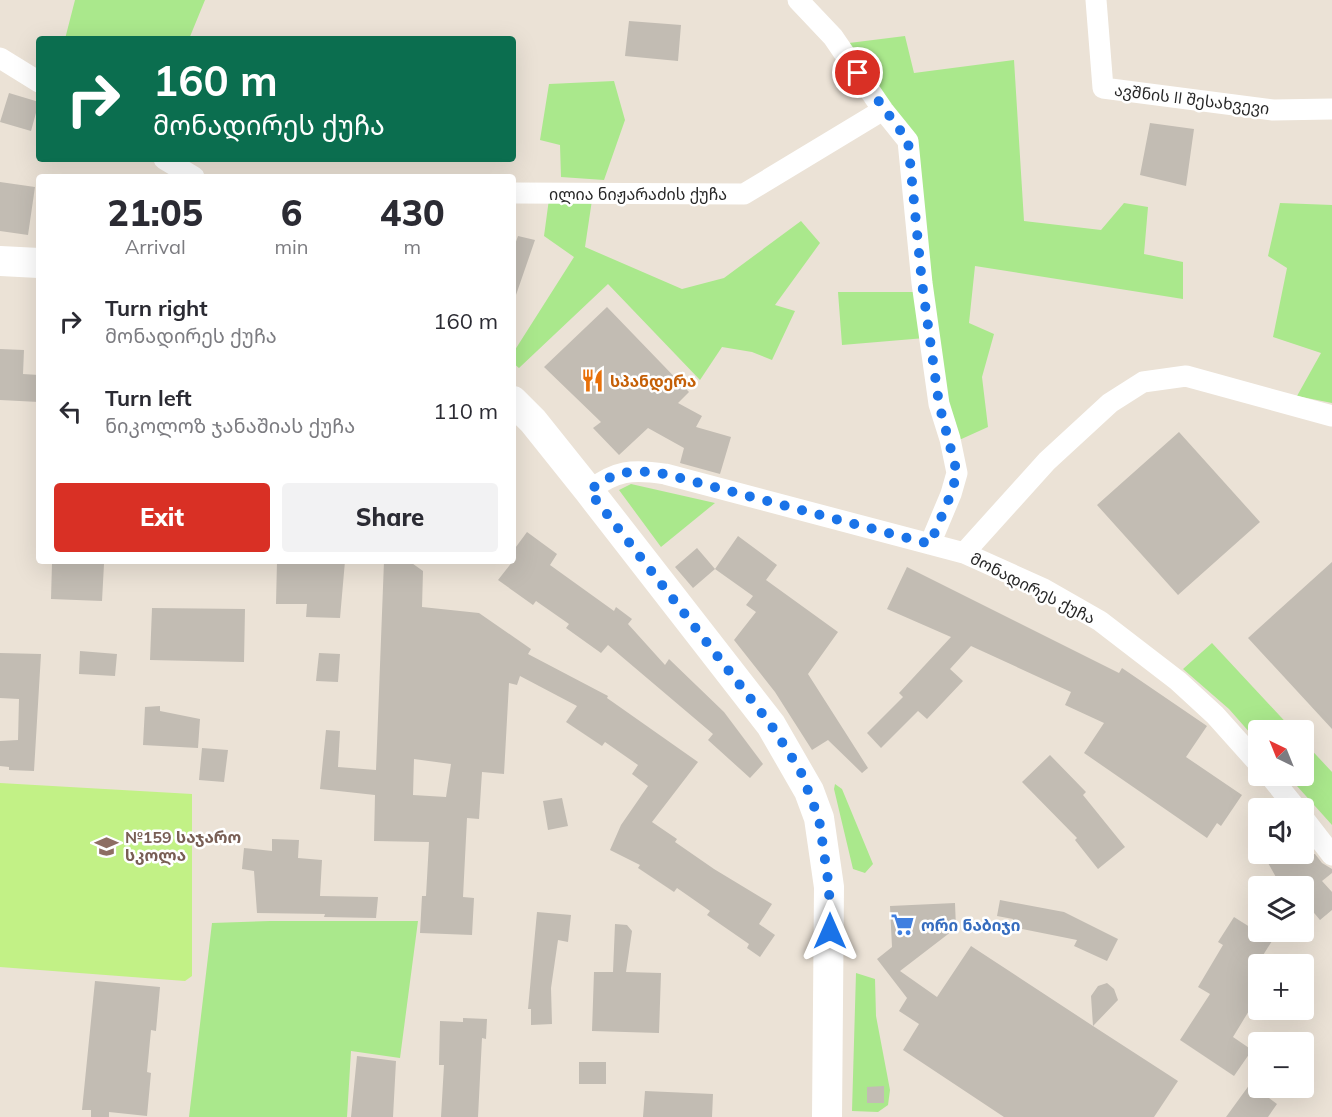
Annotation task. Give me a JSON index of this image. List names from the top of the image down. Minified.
{"streets":{"street":["ავშნის II შესახვევი","ილია ნიჟარაძის ქუჩა","მონადირეს ქუჩა"]},"places":{"restaurant":["სპანდერა"],"school or university":["№159 საჯარო სკოლა"],"supermarket":["ორი ნაბიჯი"]},"north":"top left","page":{"turn":["160 m","მონადირეს ქუჩა"],"eta":["21:05","Arrival","6","min","430","m"],"list":[{"name":"Turn right","note":"მონადირეს ქუჩა","value":"160 m"},{"name":"Turn left","note":"ნიკოლოზ ჯანაშიას ქუჩა","value":"110 m"}],"buttons":["Exit","Share"],"map_buttons":["+","−"]}}
